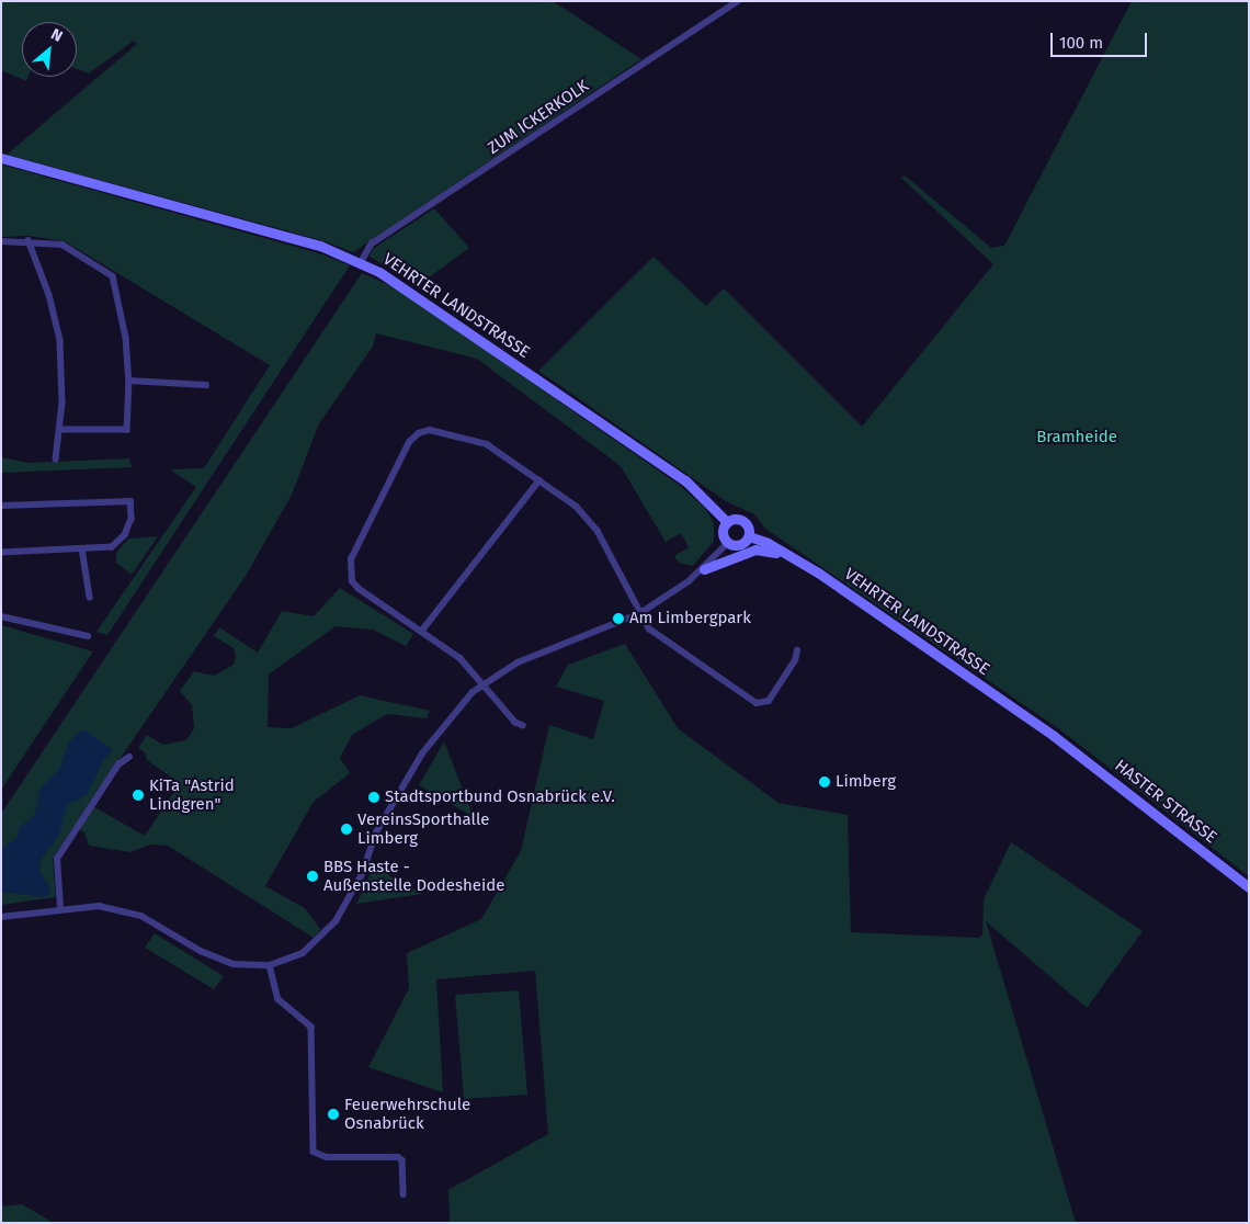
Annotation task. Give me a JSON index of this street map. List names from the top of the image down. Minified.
{"streets":{"main road":["VEHRTER LANDSTRASSE","HASTER STRASSE"],"street":["ZUM ICKERKOLK"]},"crossings":[["ZUM ICKERKOLK","VEHRTER LANDSTRASSE"],["VEHRTER LANDSTRASSE","HASTER STRASSE"]],"parks":["Bramheide"],"places":["Am Limbergpark","Limberg","KiTa \"Astrid Lindgren\"","Stadtsportbund Osnabrück e.V.","VereinsSporthalle Limberg","BBS Haste - Außenstelle Dodesheide","Feuerwehrschule Osnabrück"],"scale_bar":"100 m","north":"top right"}
